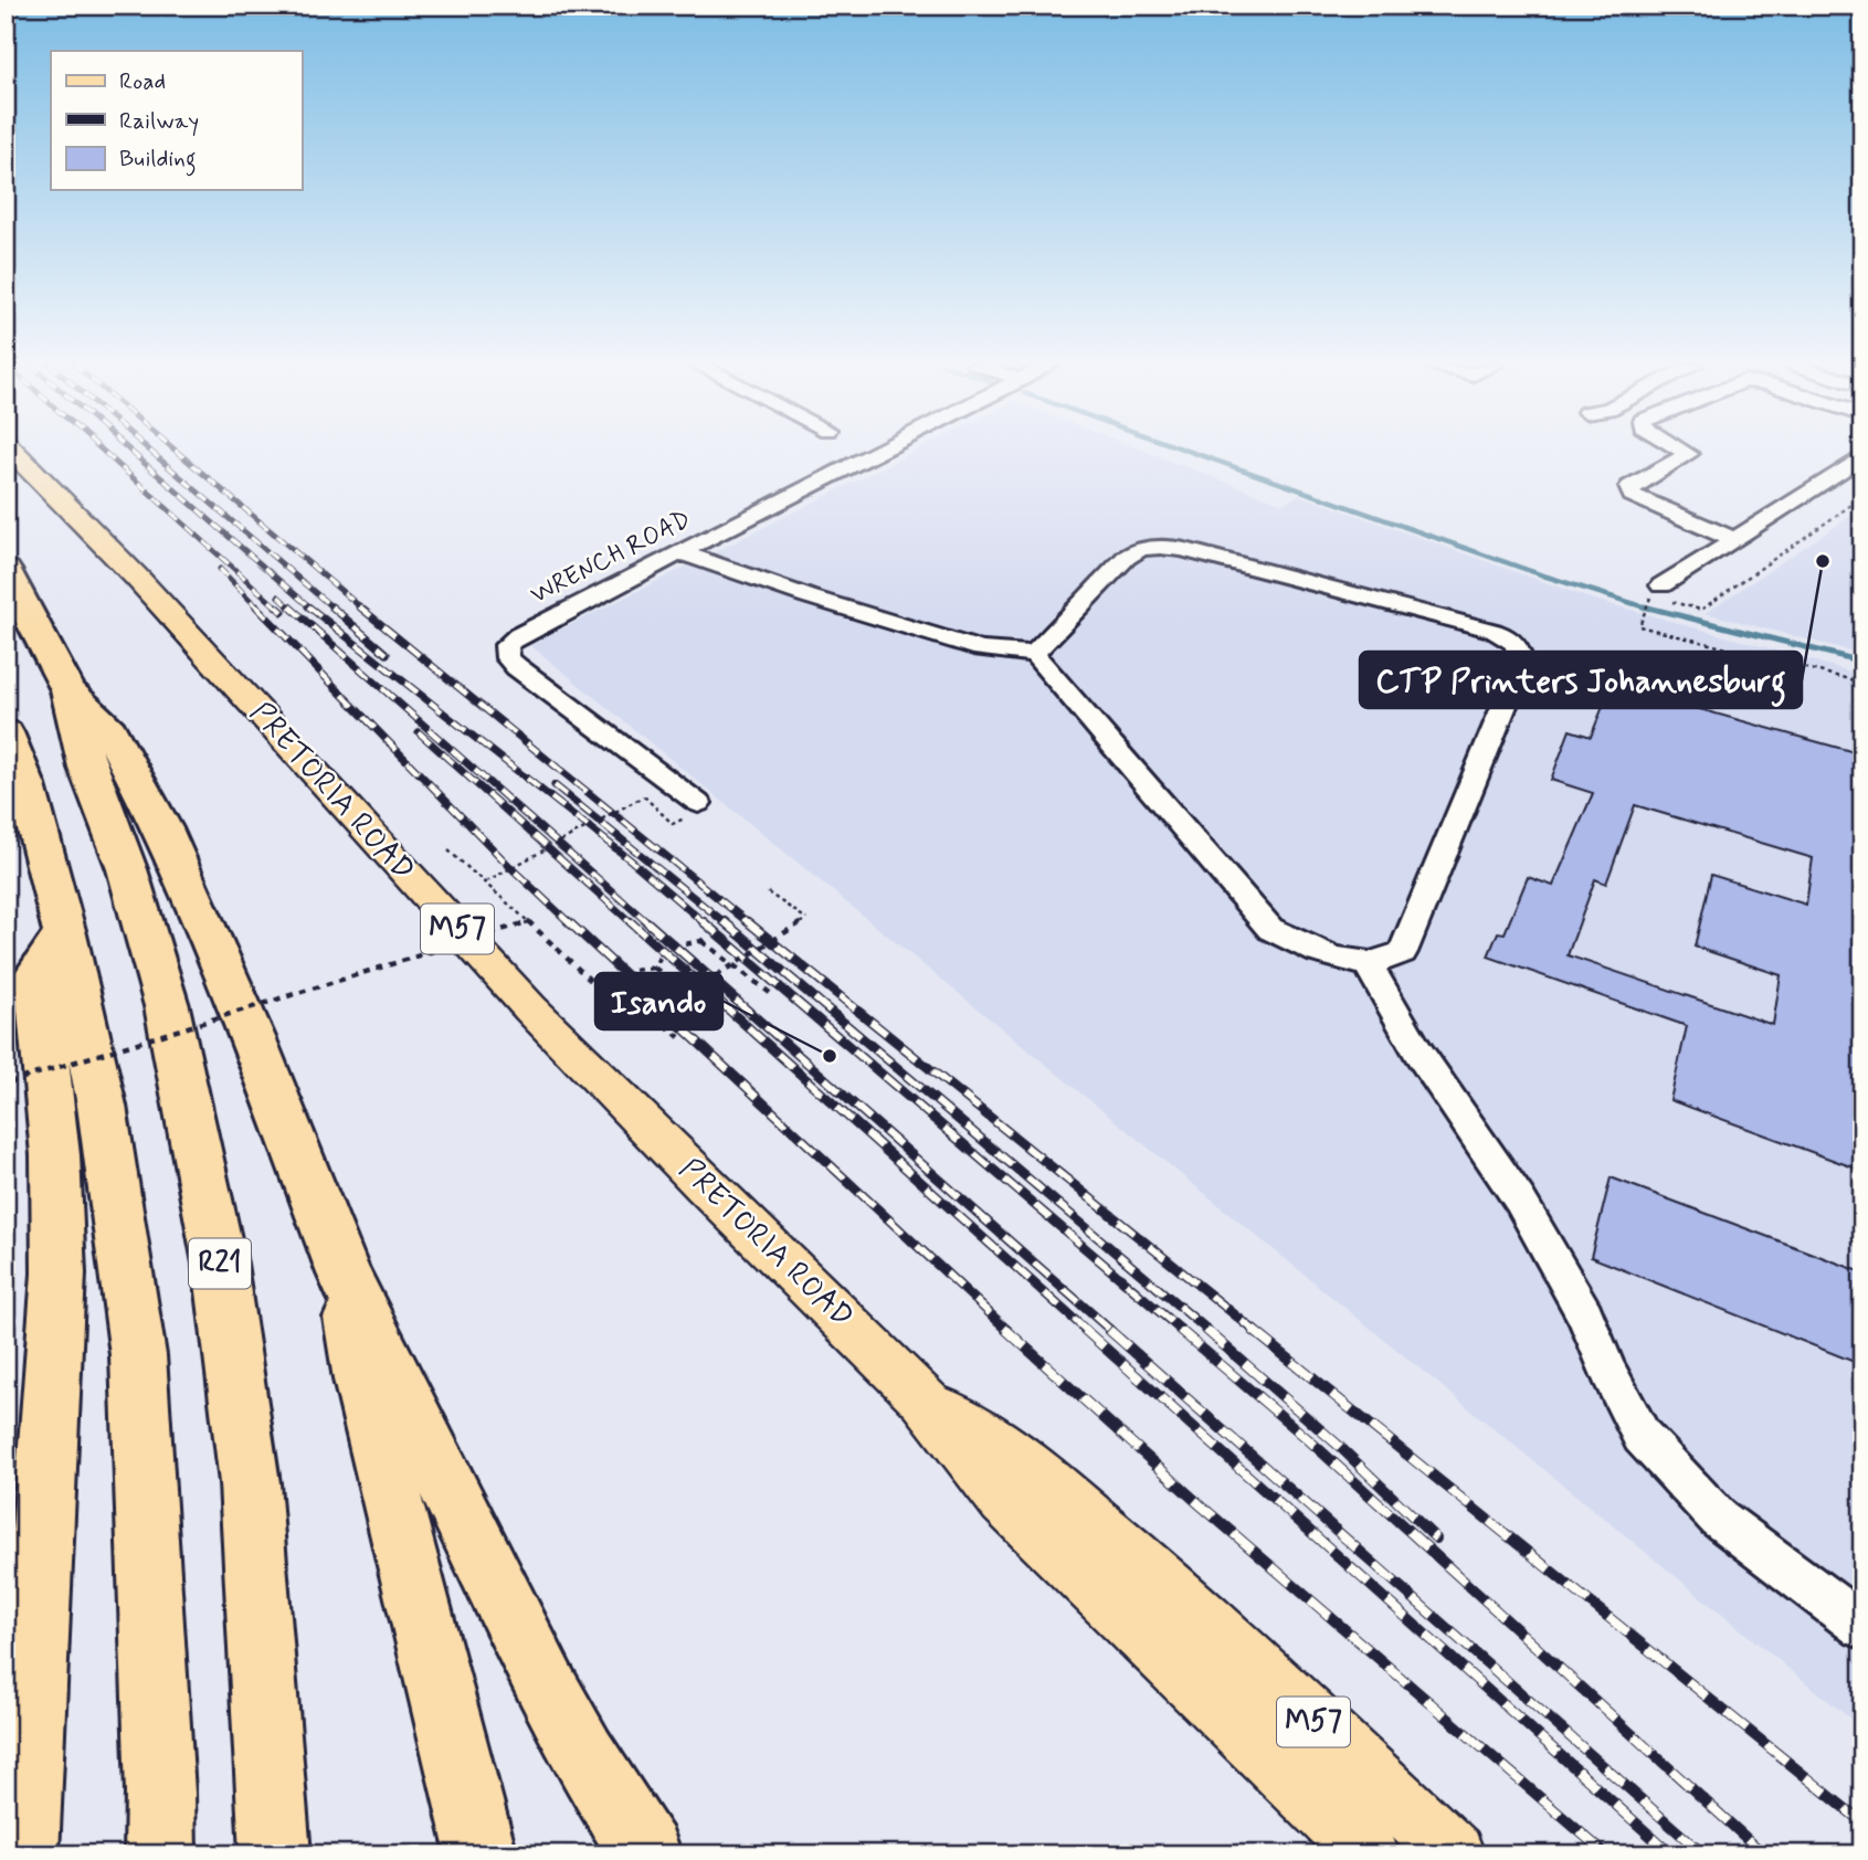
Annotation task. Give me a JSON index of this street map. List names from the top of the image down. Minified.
{"streets":{"highway":["R21"],"main road":["PRETORIA ROAD","M57"],"street":["WRENCH ROAD"]},"places":["CTP Printers Johannesburg","Isando"],"legend":["Road","Railway","Building"]}
